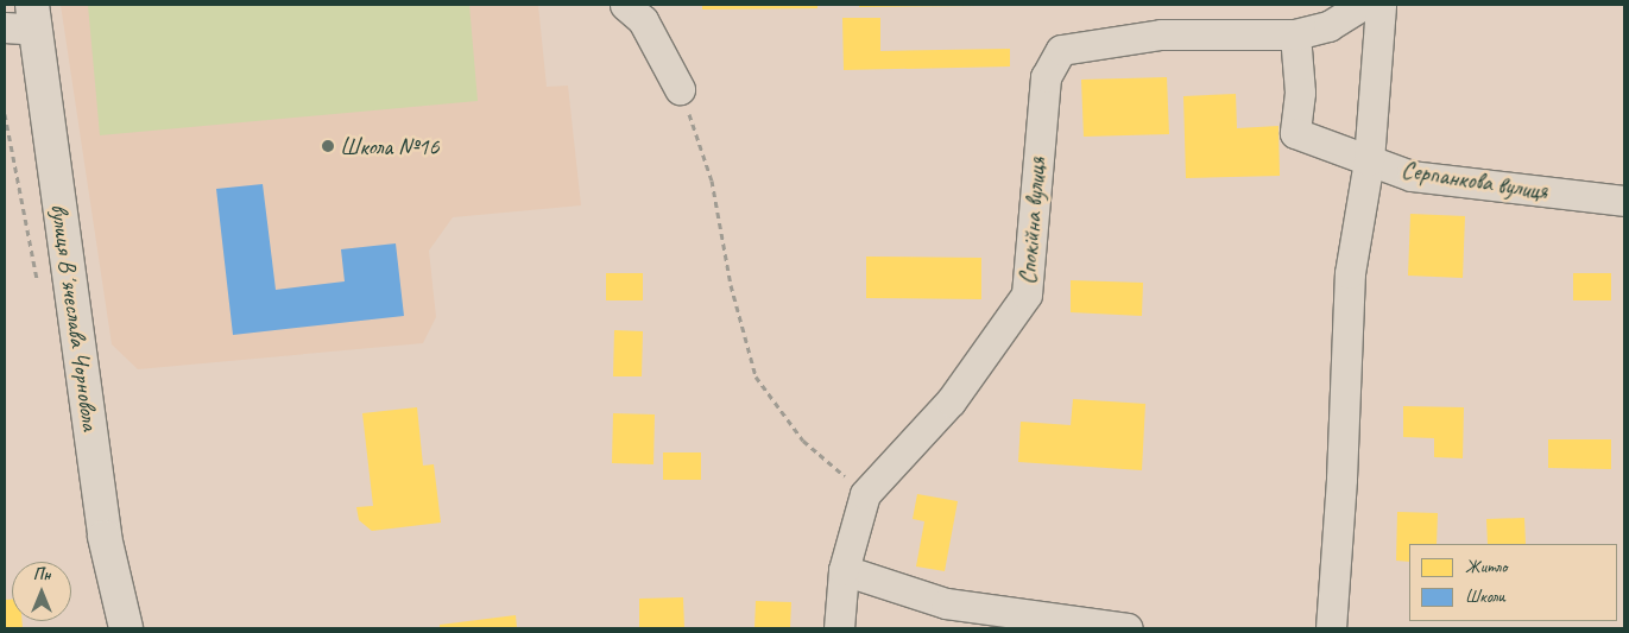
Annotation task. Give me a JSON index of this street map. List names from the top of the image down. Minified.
{"streets":{"main road":["вулиця Вʼячеслава Чорновола"],"street":["Серпанкова вулиця","Спокійна вулиця"]},"crossings":[["Серпанкова вулиця","Спокійна вулиця"]],"places":["Школа №16"],"legend":["Житло","Школи"],"north":"top"}
